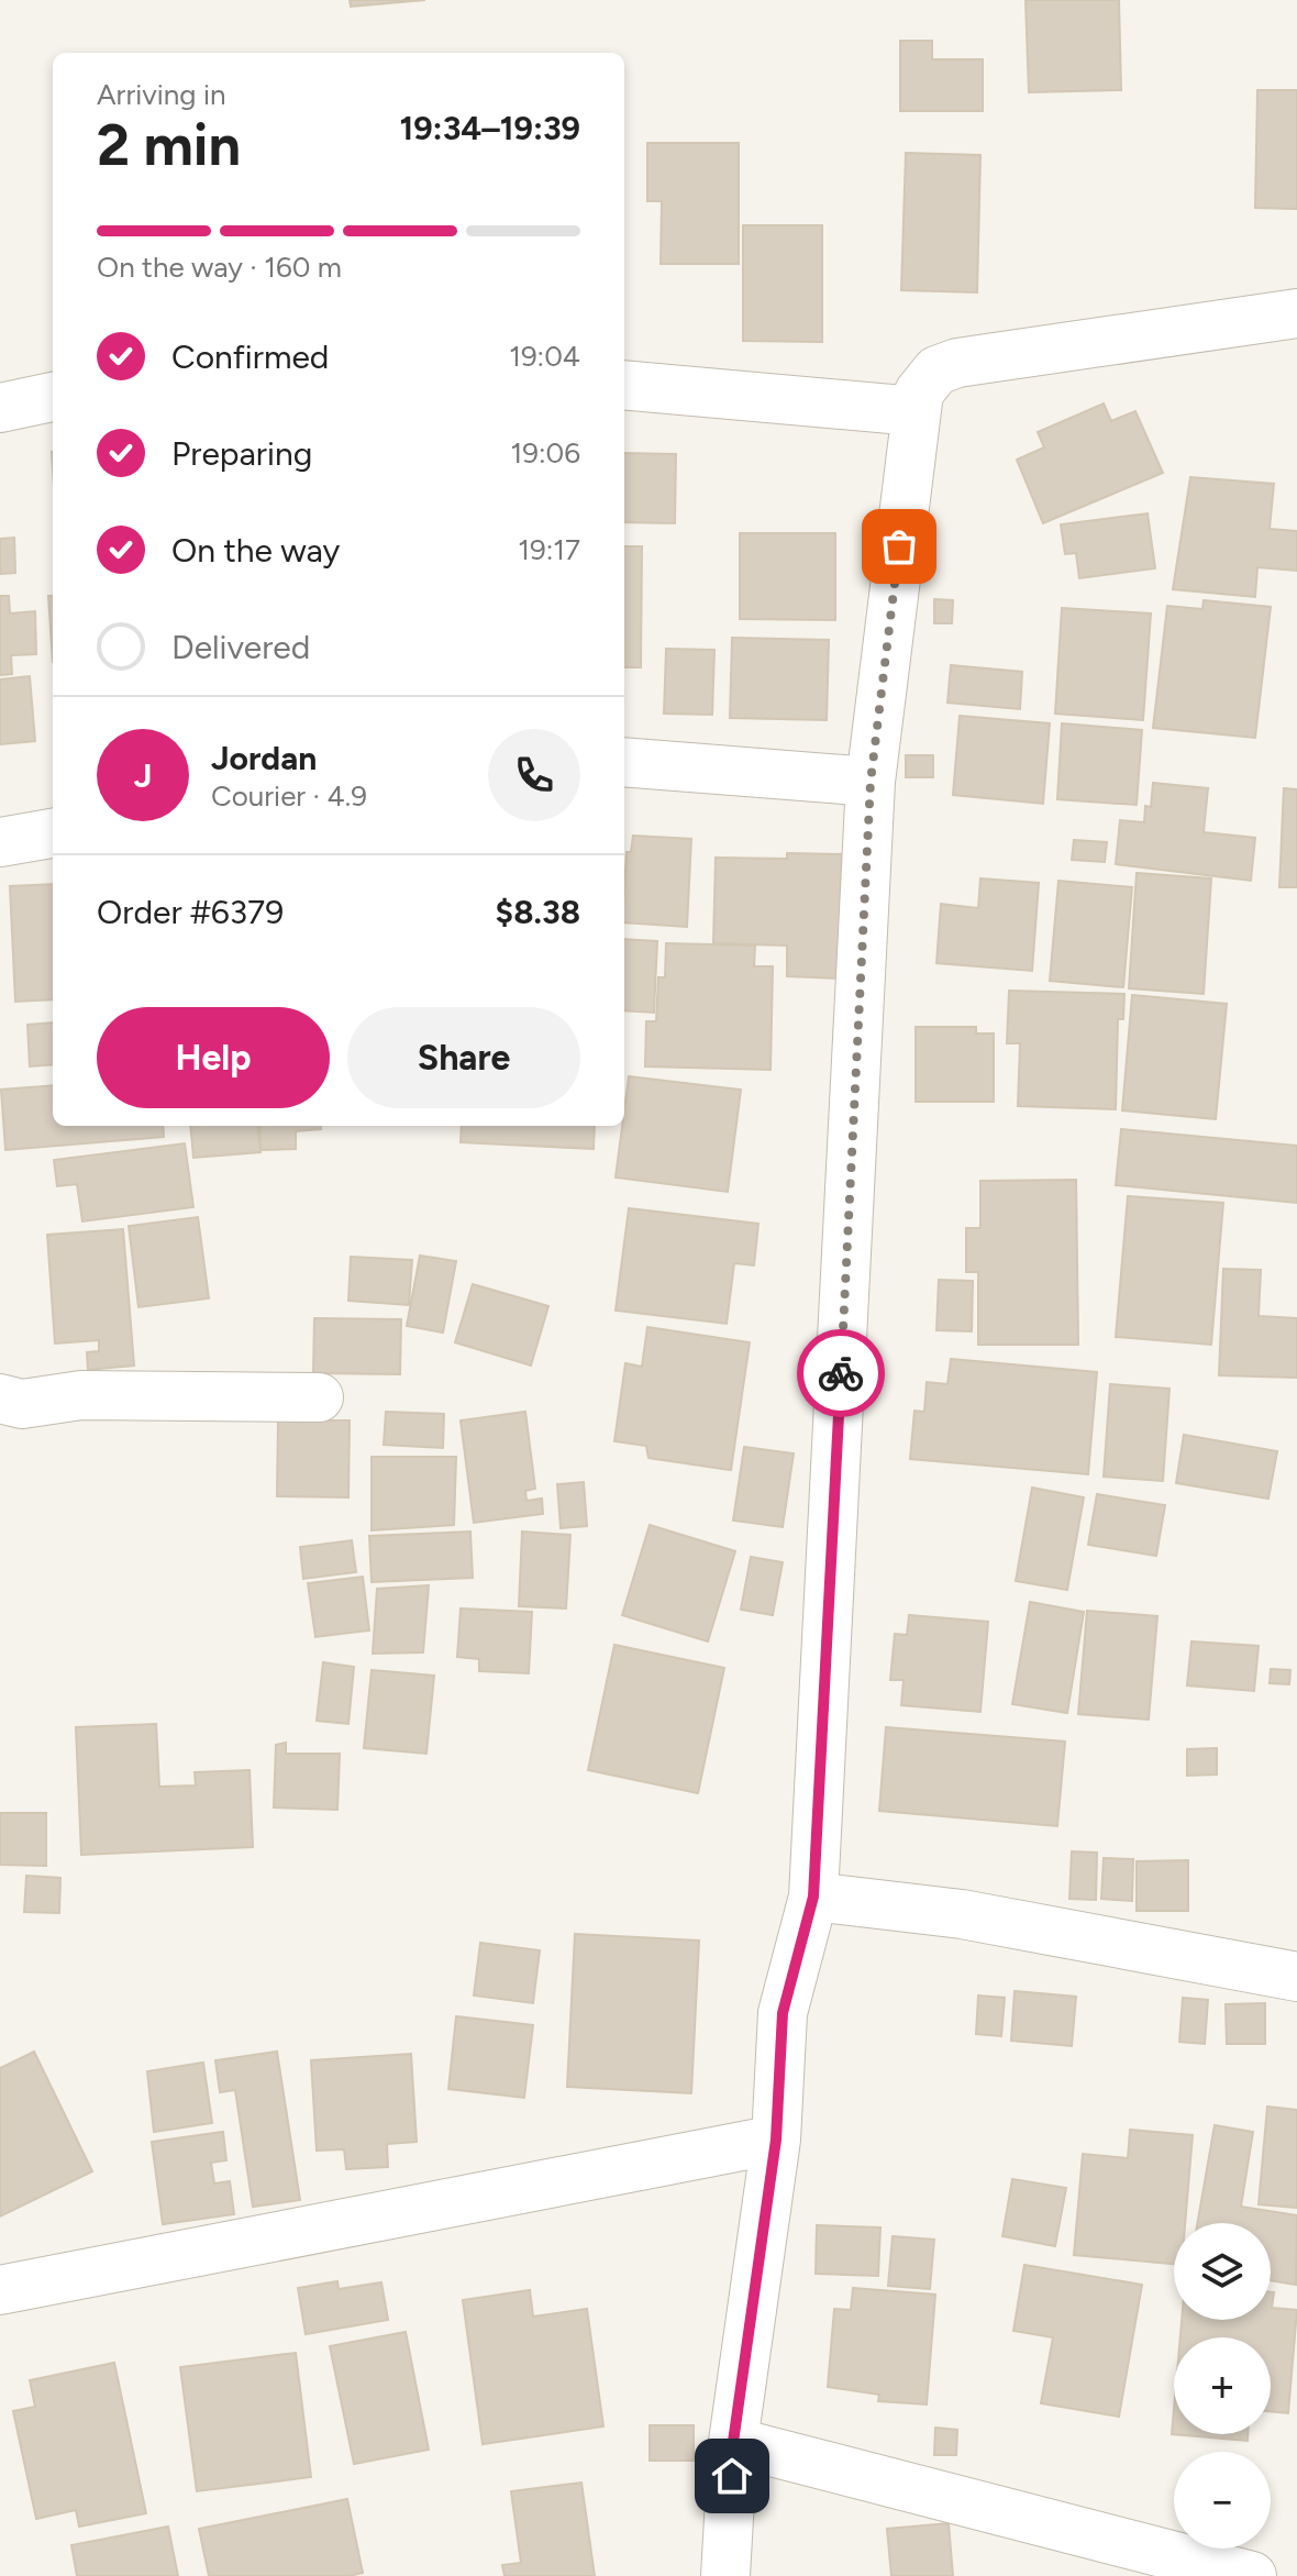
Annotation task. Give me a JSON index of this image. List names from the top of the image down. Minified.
{"page":{"heading":["2 min","Arriving in","19:34–19:39"],"panel":["Jordan","Courier · 4.9","Order #6379","$8.38"],"bar":"On the way · 160 m","list":[["Confirmed","19:04"],["Preparing","19:06"],["On the way","19:17"],"Delivered"],"round":"J","buttons":["Help","Share"],"map_buttons":["+","−"]}}
